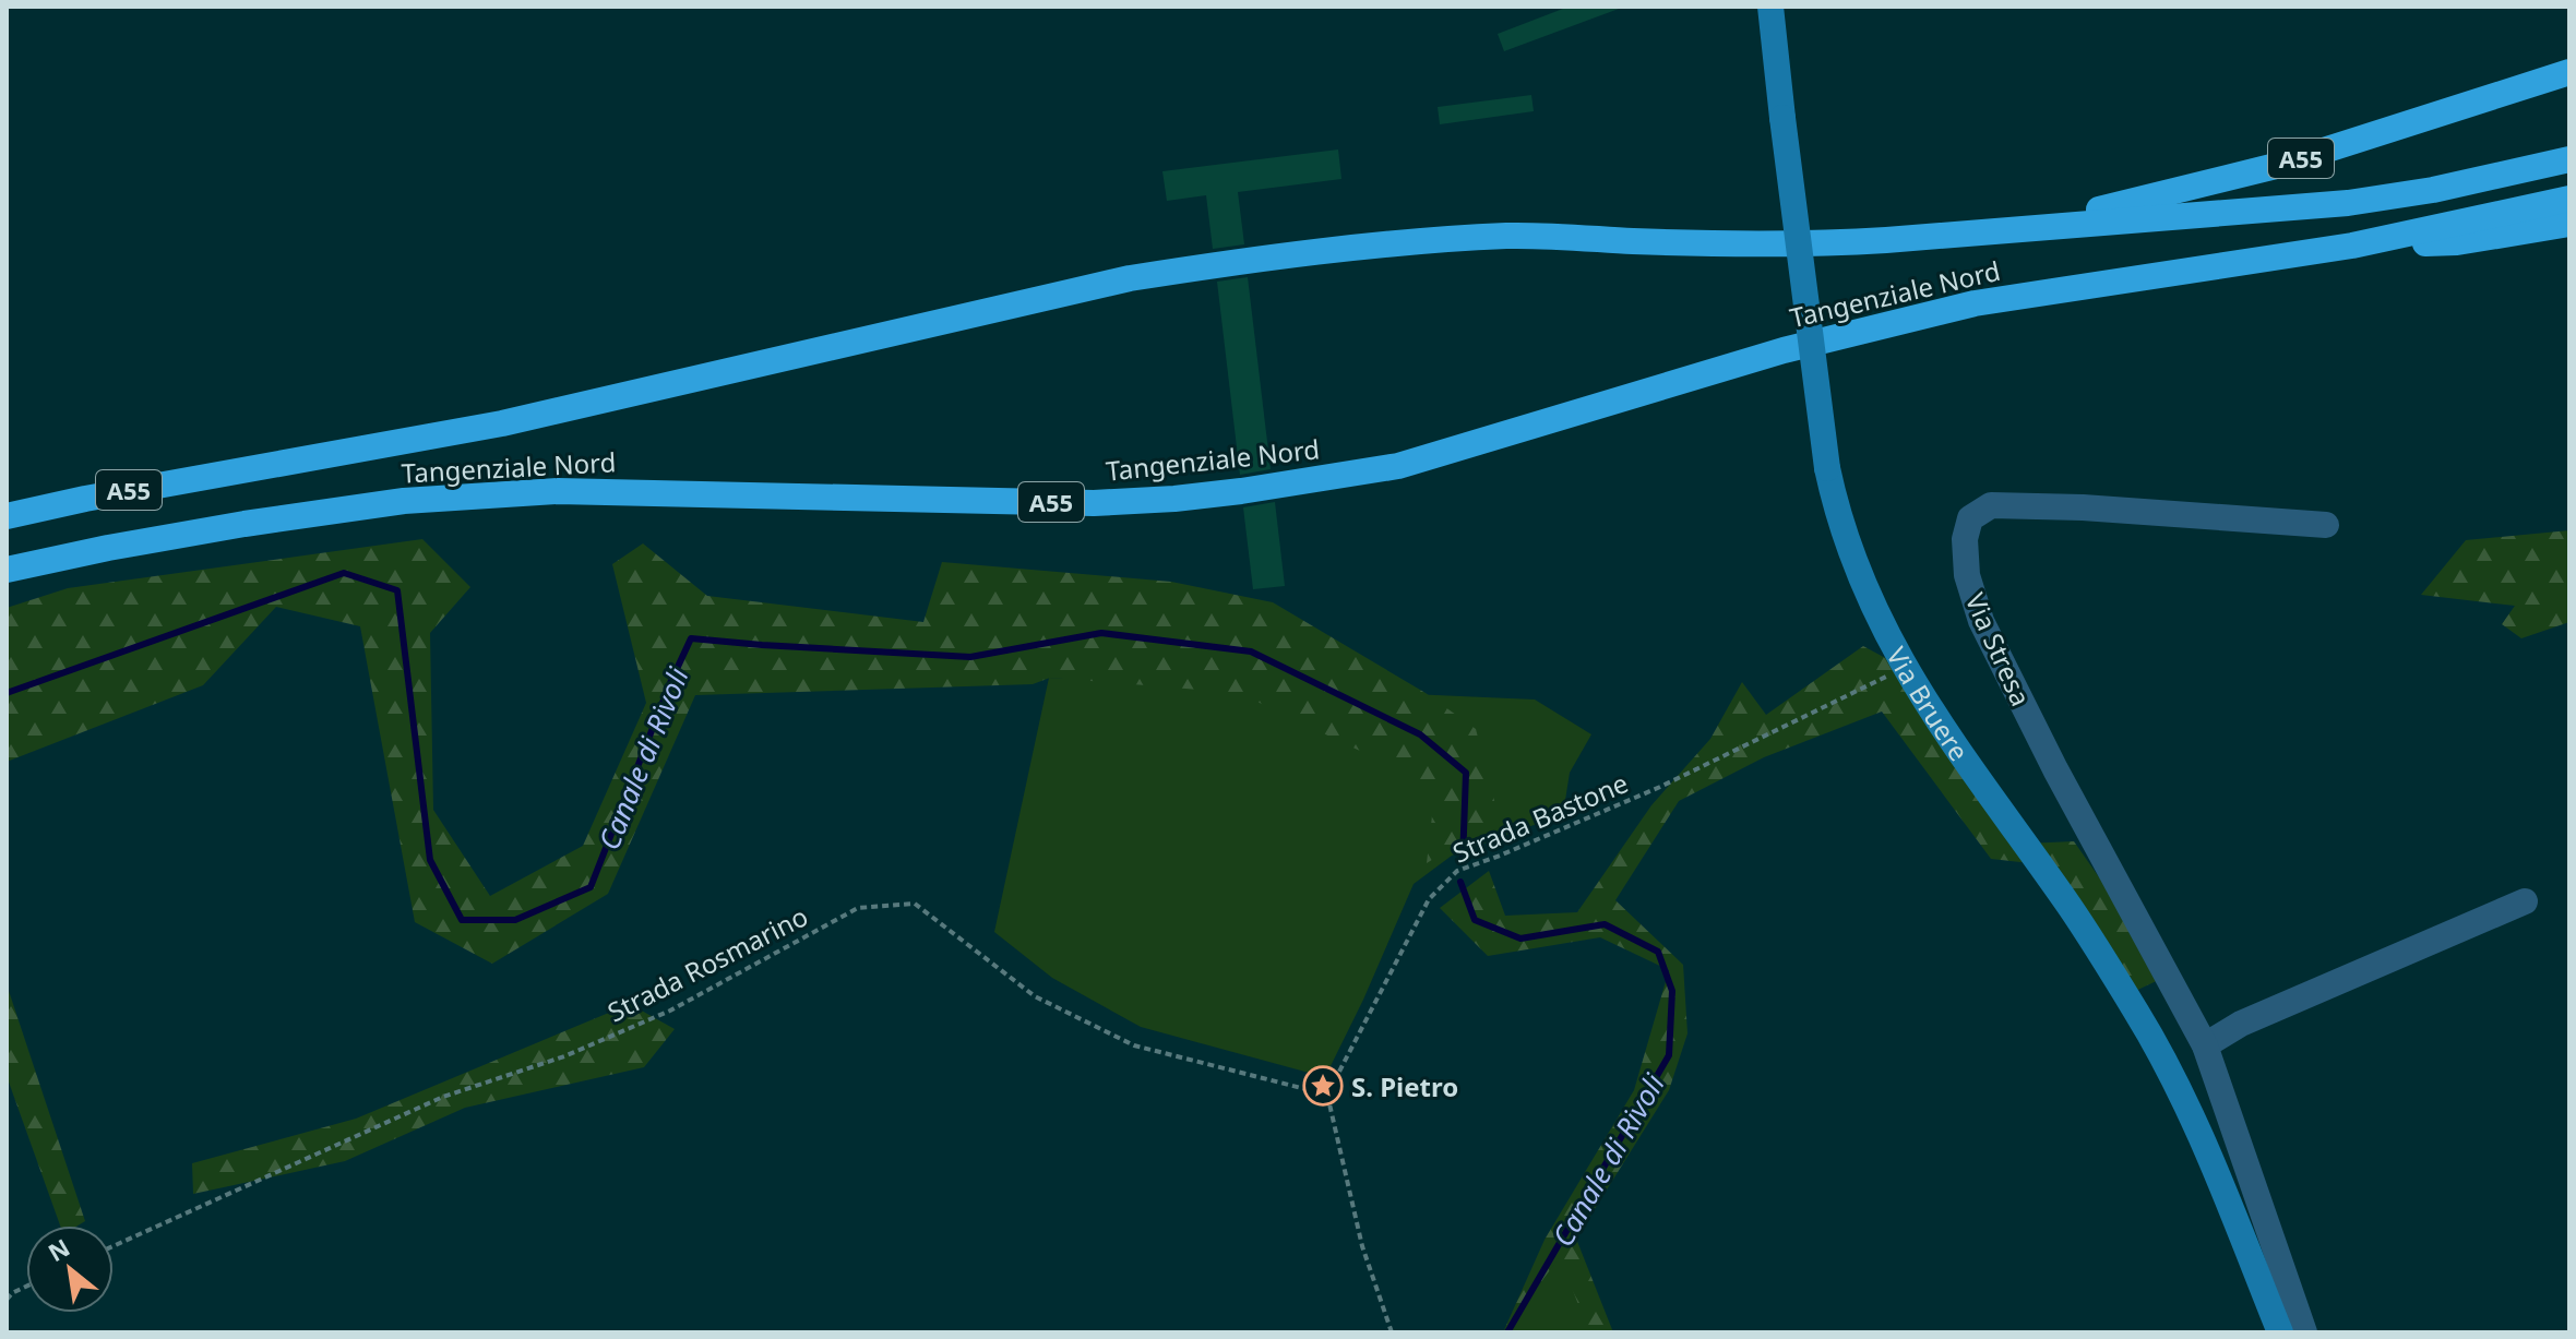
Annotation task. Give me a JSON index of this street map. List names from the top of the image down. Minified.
{"streets":{"highway":["A55","Tangenziale Nord"],"street":["Via Stresa","Via Bruere"],"path":["Strada Bastone","Strada Rosmarino"]},"crossings":[["A55","Tangenziale Nord"],["Via Bruere","Strada Bastone"],["Strada Bastone","Strada Rosmarino"]],"water":["Canale di Rivoli"],"places":{"place":["S. Pietro"]},"north":"top left"}
